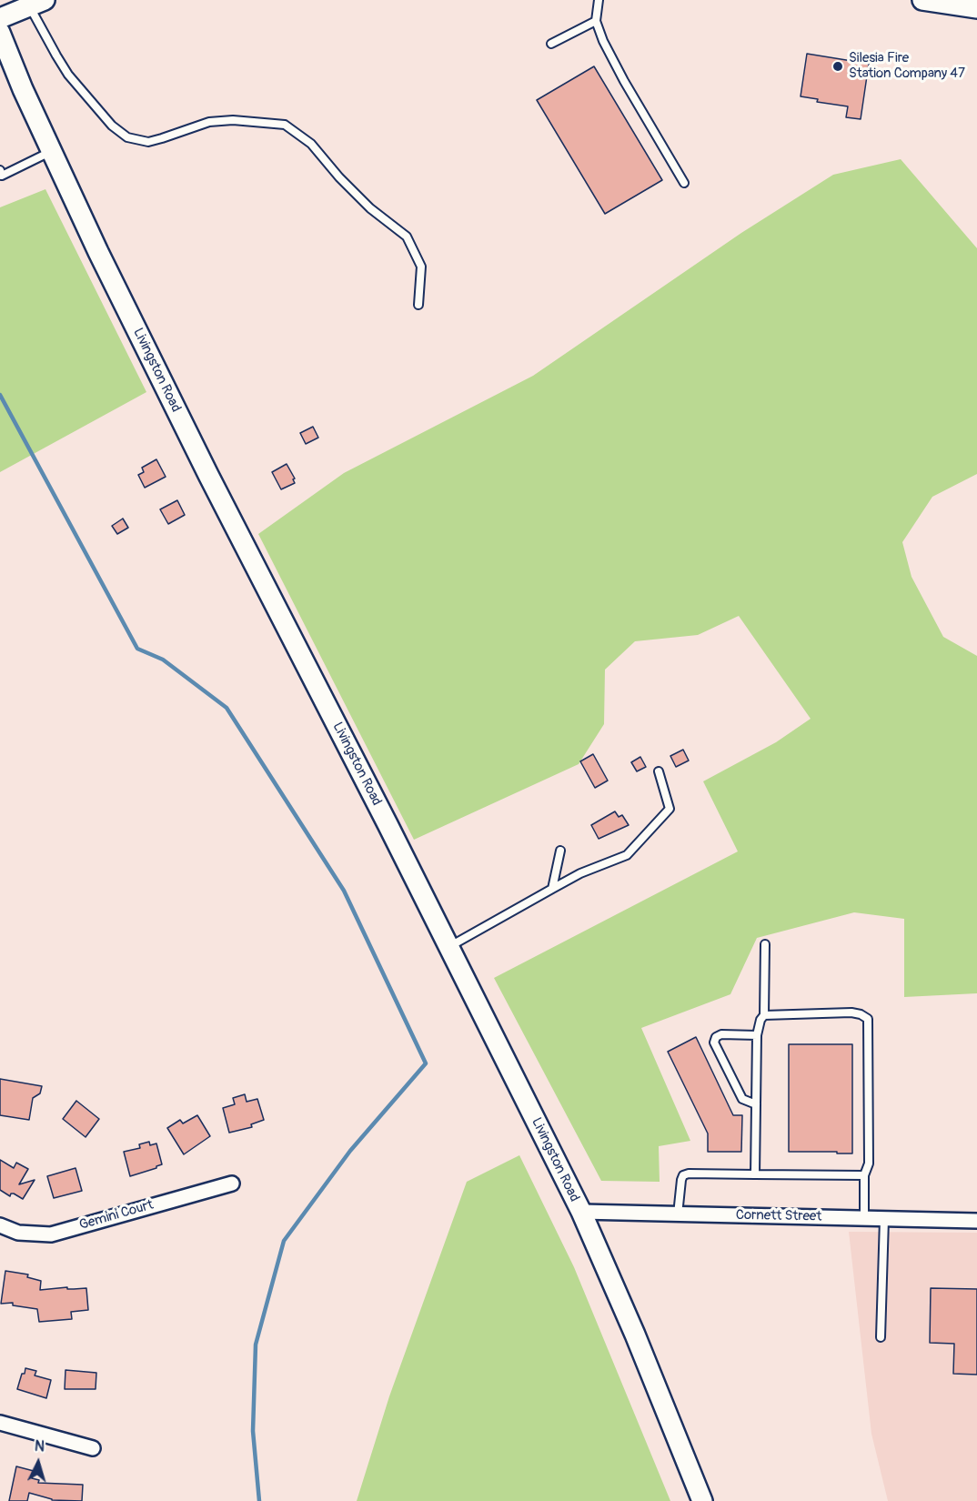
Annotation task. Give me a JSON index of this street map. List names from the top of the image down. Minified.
{"streets":{"main road":["Livingston Road"],"street":["Gemini Court","Cornett Street"]},"crossings":[["Livingston Road","Cornett Street"]],"places":["Silesia Fire Station Company 47"],"north":"top"}
